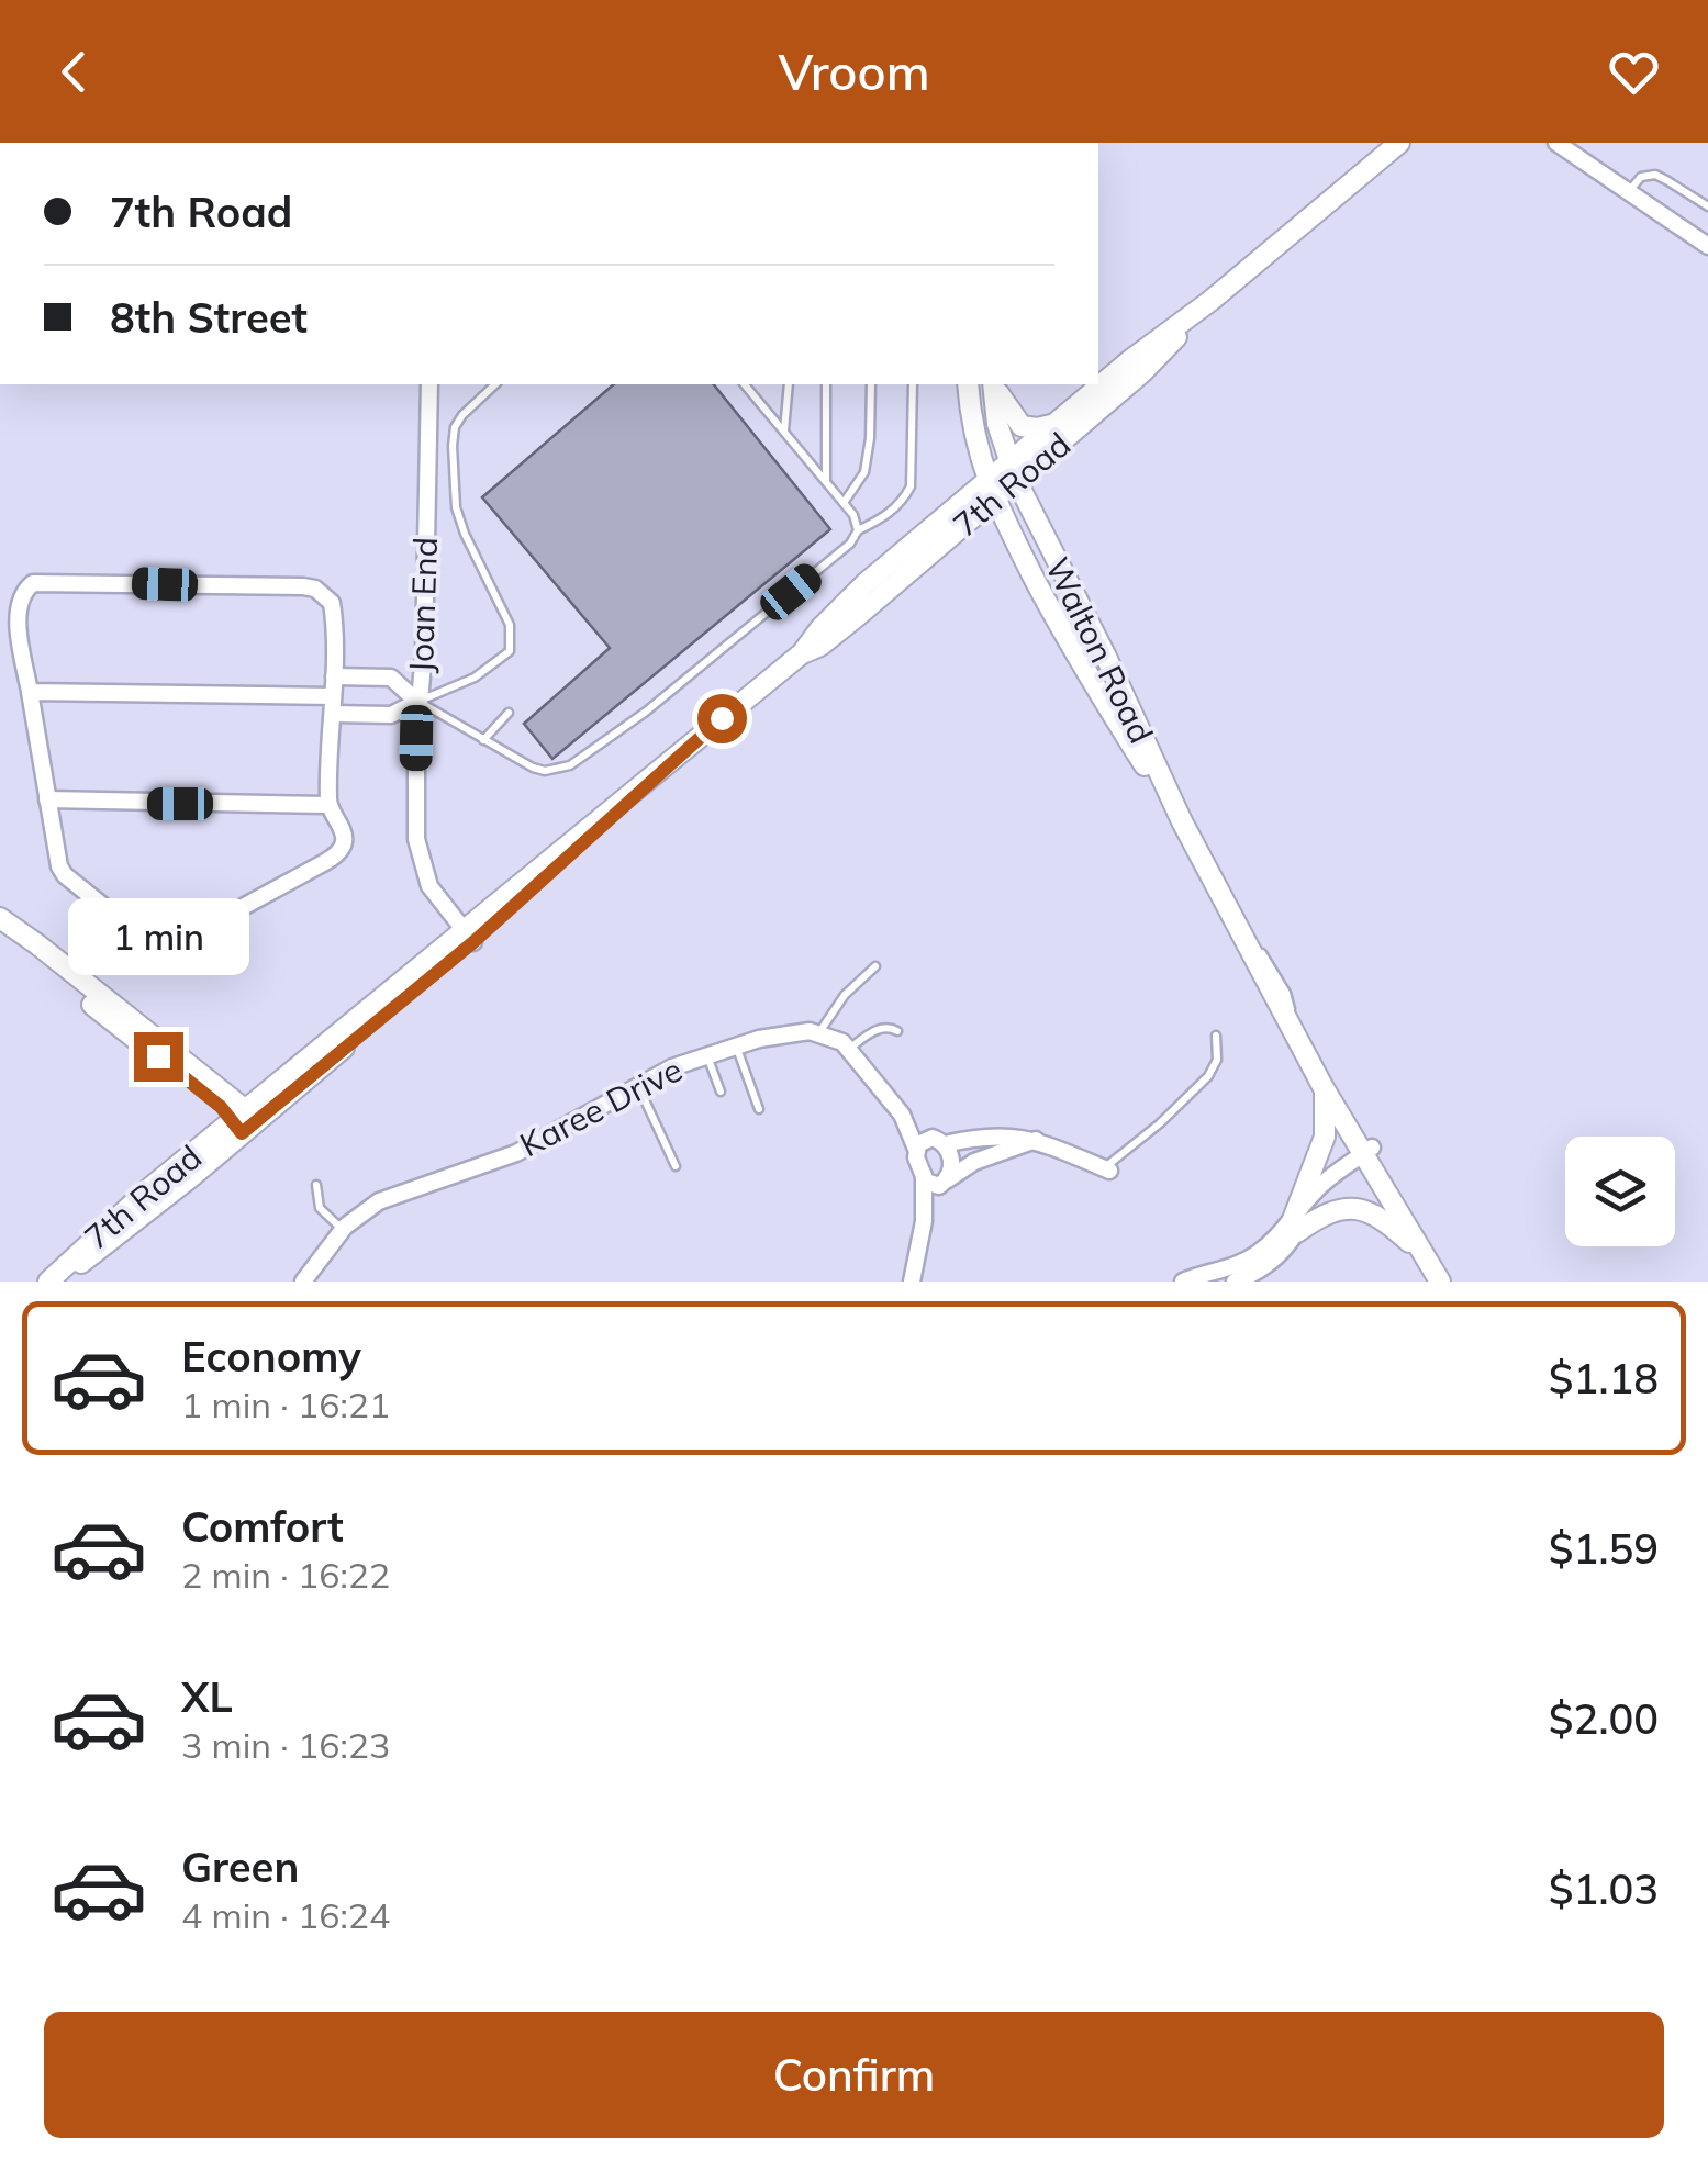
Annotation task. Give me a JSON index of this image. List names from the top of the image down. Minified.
{"streets":{"street":["7th Road","Joan End","Walton Road","Karee Drive"]},"crossings":[["7th Road","Joan End"],["7th Road","Walton Road"]],"page":{"header":"Vroom","banner":["7th Road","8th Street"],"bubble":"1 min","list":[{"name":"Economy","note":"1 min · 16:21","value":"$1.18"},{"name":"Comfort","note":"2 min · 16:22","value":"$1.59"},{"name":"XL","note":"3 min · 16:23","value":"$2.00"},{"name":"Green","note":"4 min · 16:24","value":"$1.03"}],"buttons":"Confirm"}}
